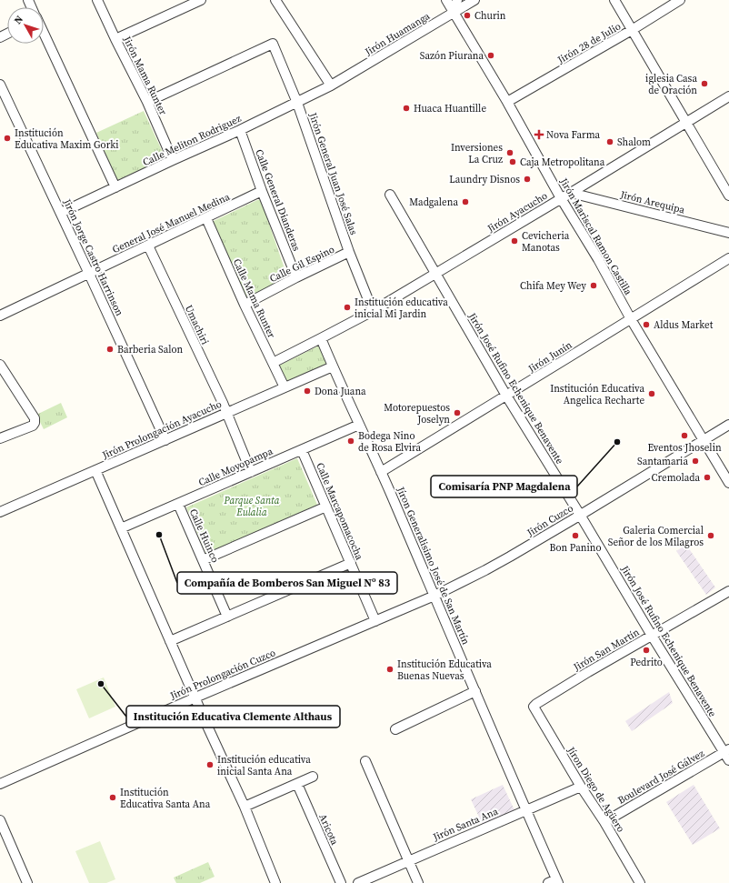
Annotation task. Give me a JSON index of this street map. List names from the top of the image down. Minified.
{"streets":{"street":["Jirón Huamanga","Jirón 28 de Julio","Jirón Mama Runter","Calle Meliton Rodriguez","Jirón General Juan José Salas","Calle General Dianderas","Jirón Arequipa","Jirón Ayacucho","General José Manuel Medina","Jirón Mariscal Ramon Castilla","Jirón Jorge Castro Harrinson","Calle Gil Espino","Calle Mama Runter","Umachiri","Jirón Junín","Jirón José Rufino Echenique Benavente","Jirón Prolongación Ayacucho","Calle Moyopampa","Calle Marcapomacocha","Jirón Cuzco","Calle Huinco","Jíron Generalisimo José de San Martín","Jirón San Martín","Jirón Prolongación Cuzco","Boulevard José Gálvez","Jíron Diego de Agüero","Jirón Santa Ana","Aricota"]},"crossings":[["Jirón Huamanga","Calle Meliton Rodriguez"],["Jirón Huamanga","Jirón Mariscal Ramon Castilla"],["Jirón 28 de Julio","Jirón Mariscal Ramon Castilla"],["Jirón Mama Runter","Calle Meliton Rodriguez"],["Jirón Mama Runter","Jirón General Juan José Salas"],["Calle Meliton Rodriguez","Jirón General Juan José Salas"],["Calle Meliton Rodriguez","Calle General Dianderas"],["Calle Meliton Rodriguez","Jirón Jorge Castro Harrinson"],["Jirón General Juan José Salas","Jirón Ayacucho"],["Jirón General Juan José Salas","Calle Gil Espino"],["Calle General Dianderas","General José Manuel Medina"],["Calle General Dianderas","Calle Gil Espino"],["Jirón Arequipa","Jirón Ayacucho"],["Jirón Ayacucho","Jirón Mariscal Ramon Castilla"],["Jirón Ayacucho","Calle Mama Runter"],["Jirón Ayacucho","Jirón José Rufino Echenique Benavente"],["Jirón Ayacucho","Jíron Generalisimo José de San Martín"],["General José Manuel Medina","Jirón Jorge Castro Harrinson"],["General José Manuel Medina","Calle Mama Runter"],["General José Manuel Medina","Umachiri"],["Jirón Mariscal Ramon Castilla","Jirón Junín"],["Jirón Mariscal Ramon Castilla","Jirón Cuzco"],["Jirón Jorge Castro Harrinson","Jirón Prolongación Ayacucho"],["Calle Gil Espino","Calle Mama Runter"],["Calle Mama Runter","Jirón Prolongación Ayacucho"],["Umachiri","Jirón Prolongación Ayacucho"],["Umachiri","Calle Moyopampa"],["Jirón Junín","Jirón José Rufino Echenique Benavente"],["Jirón Junín","Jíron Generalisimo José de San Martín"],["Jirón José Rufino Echenique Benavente","Jirón Cuzco"],["Jirón José Rufino Echenique Benavente","Jirón San Martín"],["Jirón José Rufino Echenique Benavente","Boulevard José Gálvez"],["Jirón Prolongación Ayacucho","Jíron Generalisimo José de San Martín"],["Calle Moyopampa","Calle Marcapomacocha"],["Calle Moyopampa","Calle Huinco"],["Calle Moyopampa","Jíron Generalisimo José de San Martín"],["Calle Marcapomacocha","Jirón Prolongación Cuzco"],["Jirón Cuzco","Jíron Generalisimo José de San Martín"],["Jirón Cuzco","Jirón Prolongación Cuzco"],["Jíron Generalisimo José de San Martín","Jirón Prolongación Cuzco"],["Jíron Generalisimo José de San Martín","Jirón Santa Ana"],["Jirón San Martín","Jíron Diego de Agüero"],["Boulevard José Gálvez","Jíron Diego de Agüero"],["Jíron Diego de Agüero","Jirón Santa Ana"]],"parks":["Parque Santa Eulalia"],"places":{"other":["Churin","Sazón Piurana","iglesia Casa de Oración","Huaca Huantille","Institución Educativa Maxim Gorki","Shalom","Inversiones La Cruz","Caja Metropolitana","Laundry Disnos","Madgalena","Cevicheria Manotas","Chifa Mey Wey","Institución educativa inicial Mi Jardin","Aldus Market","Barberia Salon","Dona Juana","Institución Educativa Angelica Recharte","Motorepuestos Joselyn","Eventos Jhoselin","Bodega Nino de Rosa Elvira","Comisaría PNP Magdalena","Santamaria","Cremolada","Compañía de Bomberos San Miguel Nº 83","Bon Panino","Galeria Comercial Señor de los Milagros","Pedrito","Institución Educativa Buenas Nuevas","Institución Educativa Clemente Althaus","Institución educativa inicial Santa Ana","Institución Educativa Santa Ana"],"health":["Nova Farma"]},"north":"top left"}
